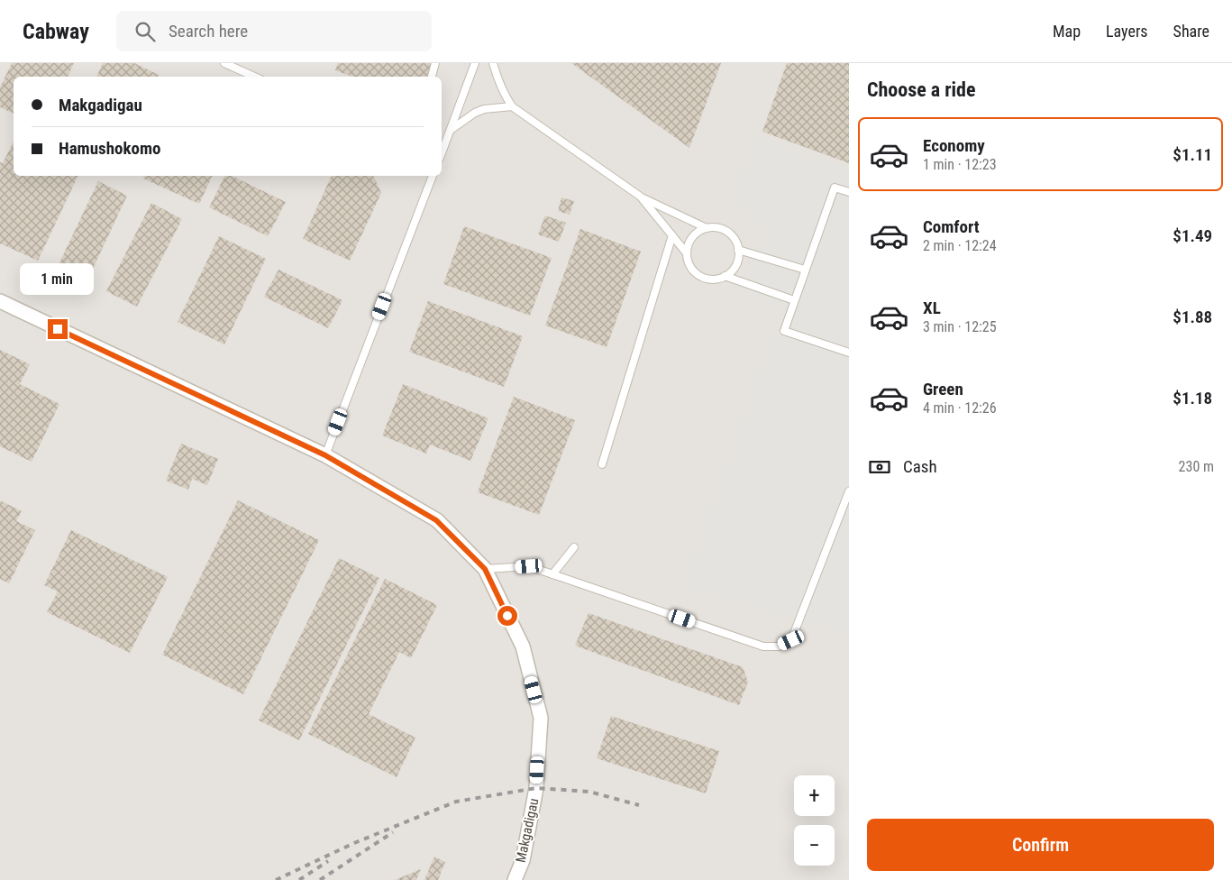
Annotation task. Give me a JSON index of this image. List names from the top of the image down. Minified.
{"streets":{"street":["Makgadigau"]},"page":{"header":"Cabway","search":"Search here","nav":["Map","Layers","Share"],"heading":"Choose a ride","banner":["Makgadigau","Hamushokomo"],"list":[{"name":"Economy","note":"1 min · 12:23","value":"$1.11"},{"name":"Comfort","note":"2 min · 12:24","value":"$1.49"},{"name":"XL","note":"3 min · 12:25","value":"$1.88"},{"name":"Green","note":"4 min · 12:26","value":"$1.18"}],"bubble":"1 min","pay":["Cash","230 m"],"map_buttons":["+","−"],"buttons":"Confirm"}}
